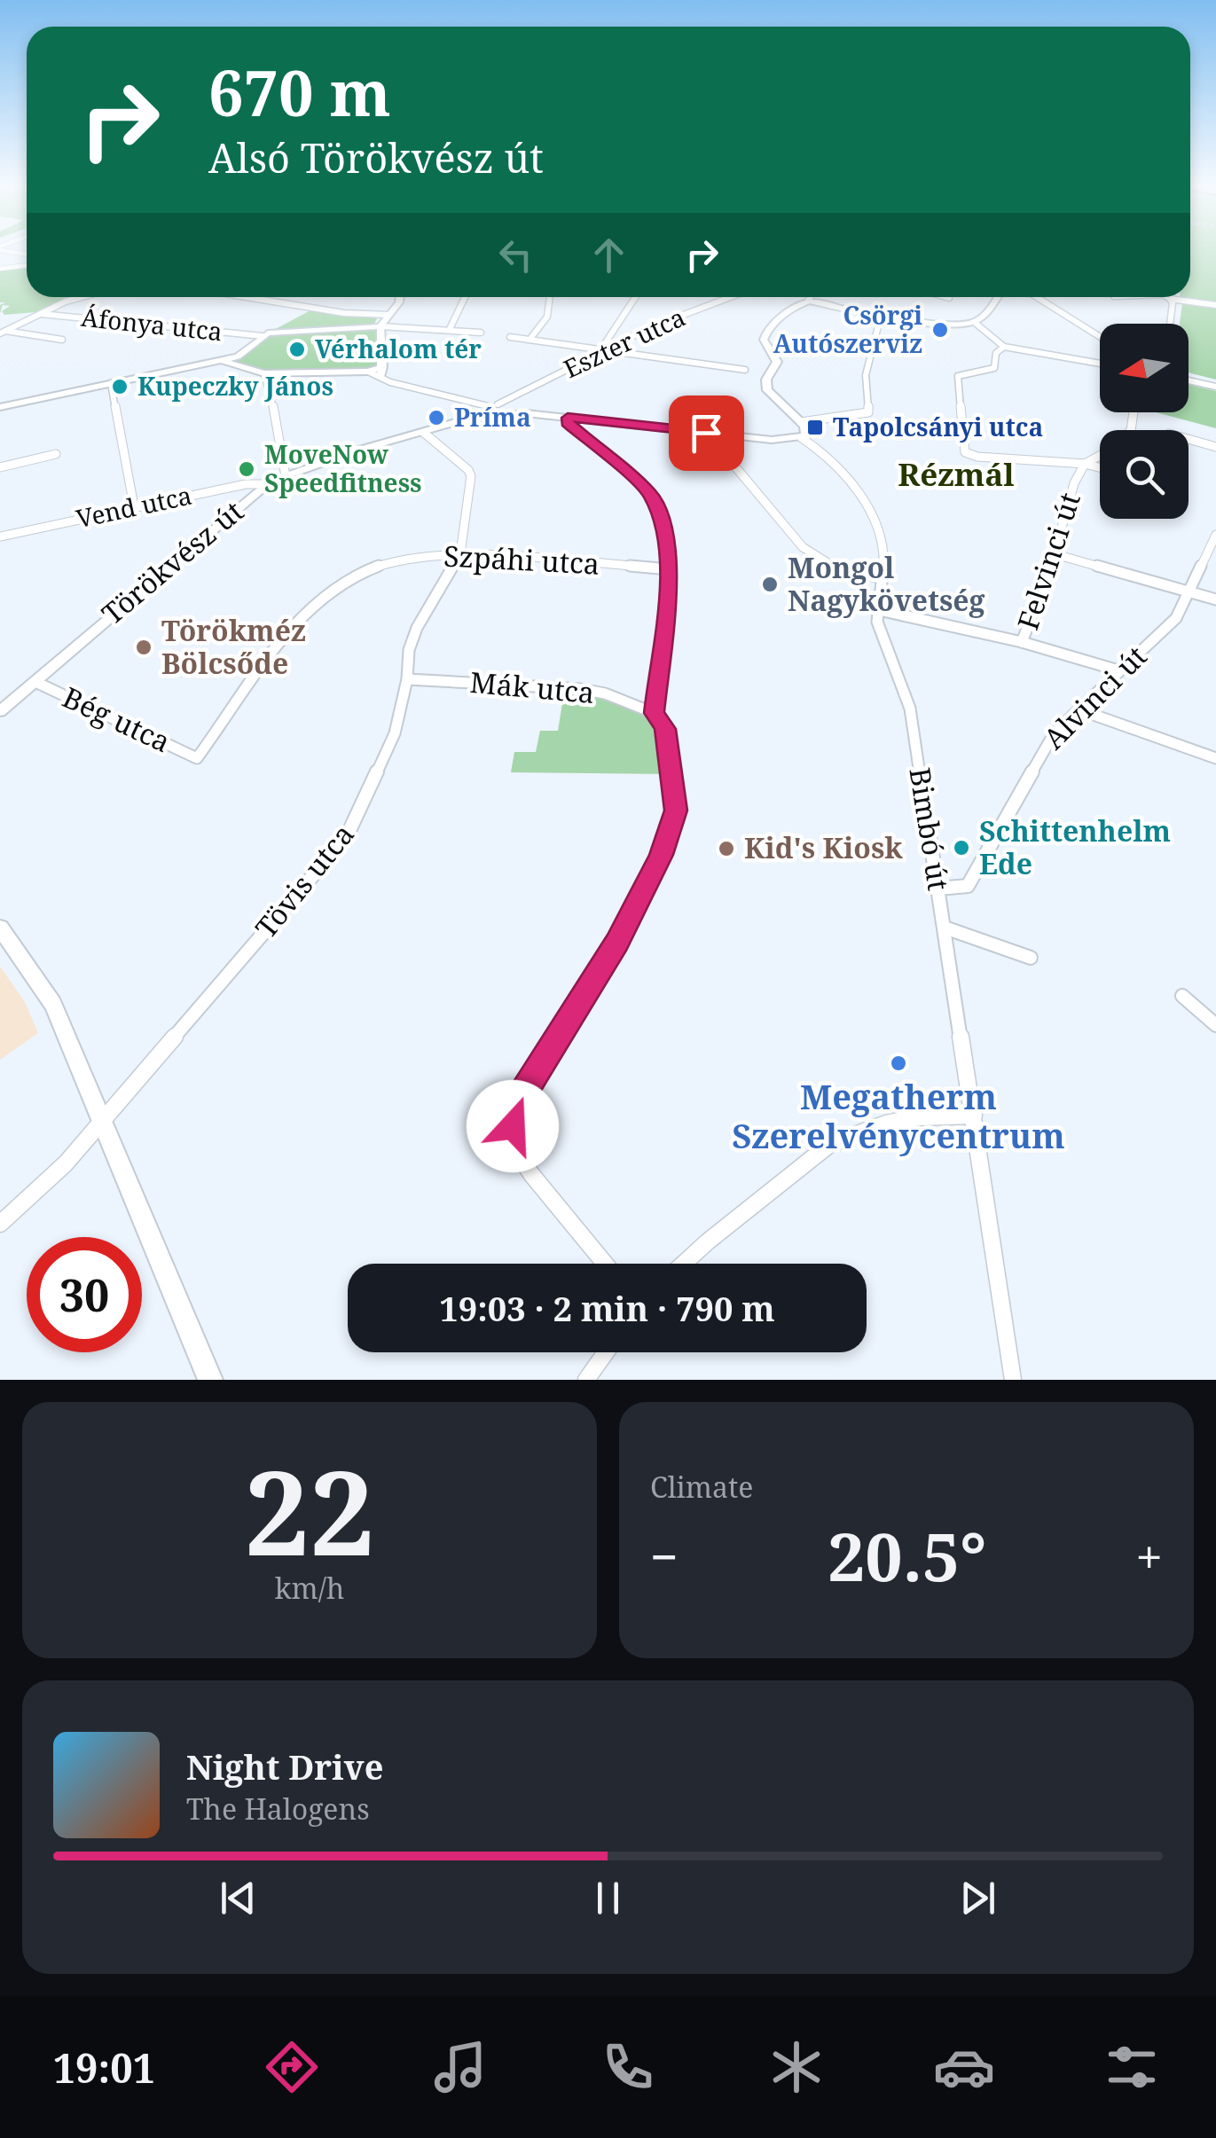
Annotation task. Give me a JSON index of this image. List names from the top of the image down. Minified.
{"streets":{"street":["Áfonya utca","Eszter utca","Vend utca","Szpáhi utca","Felvinci út","Törökvész út","Mák utca","Alvinci út","Bég utca","Bimbó út","Tövis utca"]},"crossings":[["Eszter utca","Törökvész út"],["Vend utca","Törökvész út"],["Szpáhi utca","Bég utca"],["Szpáhi utca","Tövis utca"],["Törökvész út","Bég utca"],["Törökvész út","Bimbó út"],["Törökvész út","Tövis utca"],["Mák utca","Tövis utca"],["Alvinci út","Bimbó út"]],"districts":["Rézmál"],"places":{"other":["Csörgi Autószerviz","Vérhalom tér","Kupeczky János","Príma","MoveNow Speedfitness","Mongol Nagykövetség","Törökméz Bölcsőde","Schittenhelm Ede","Kid's Kiosk","Megatherm Szerelvénycentrum"],"transit":["Tapolcsányi utca"]},"north":"left","page":{"turn":["670 m","Alsó Törökvész út"],"limit":"30","trip":"19:03 · 2 min · 790 m","tile":[["22","km/h"],"Climate"],"heat":["−","20.5°","+"],"song":["Night Drive","The Halogens"],"tabs":"19:01"}}
